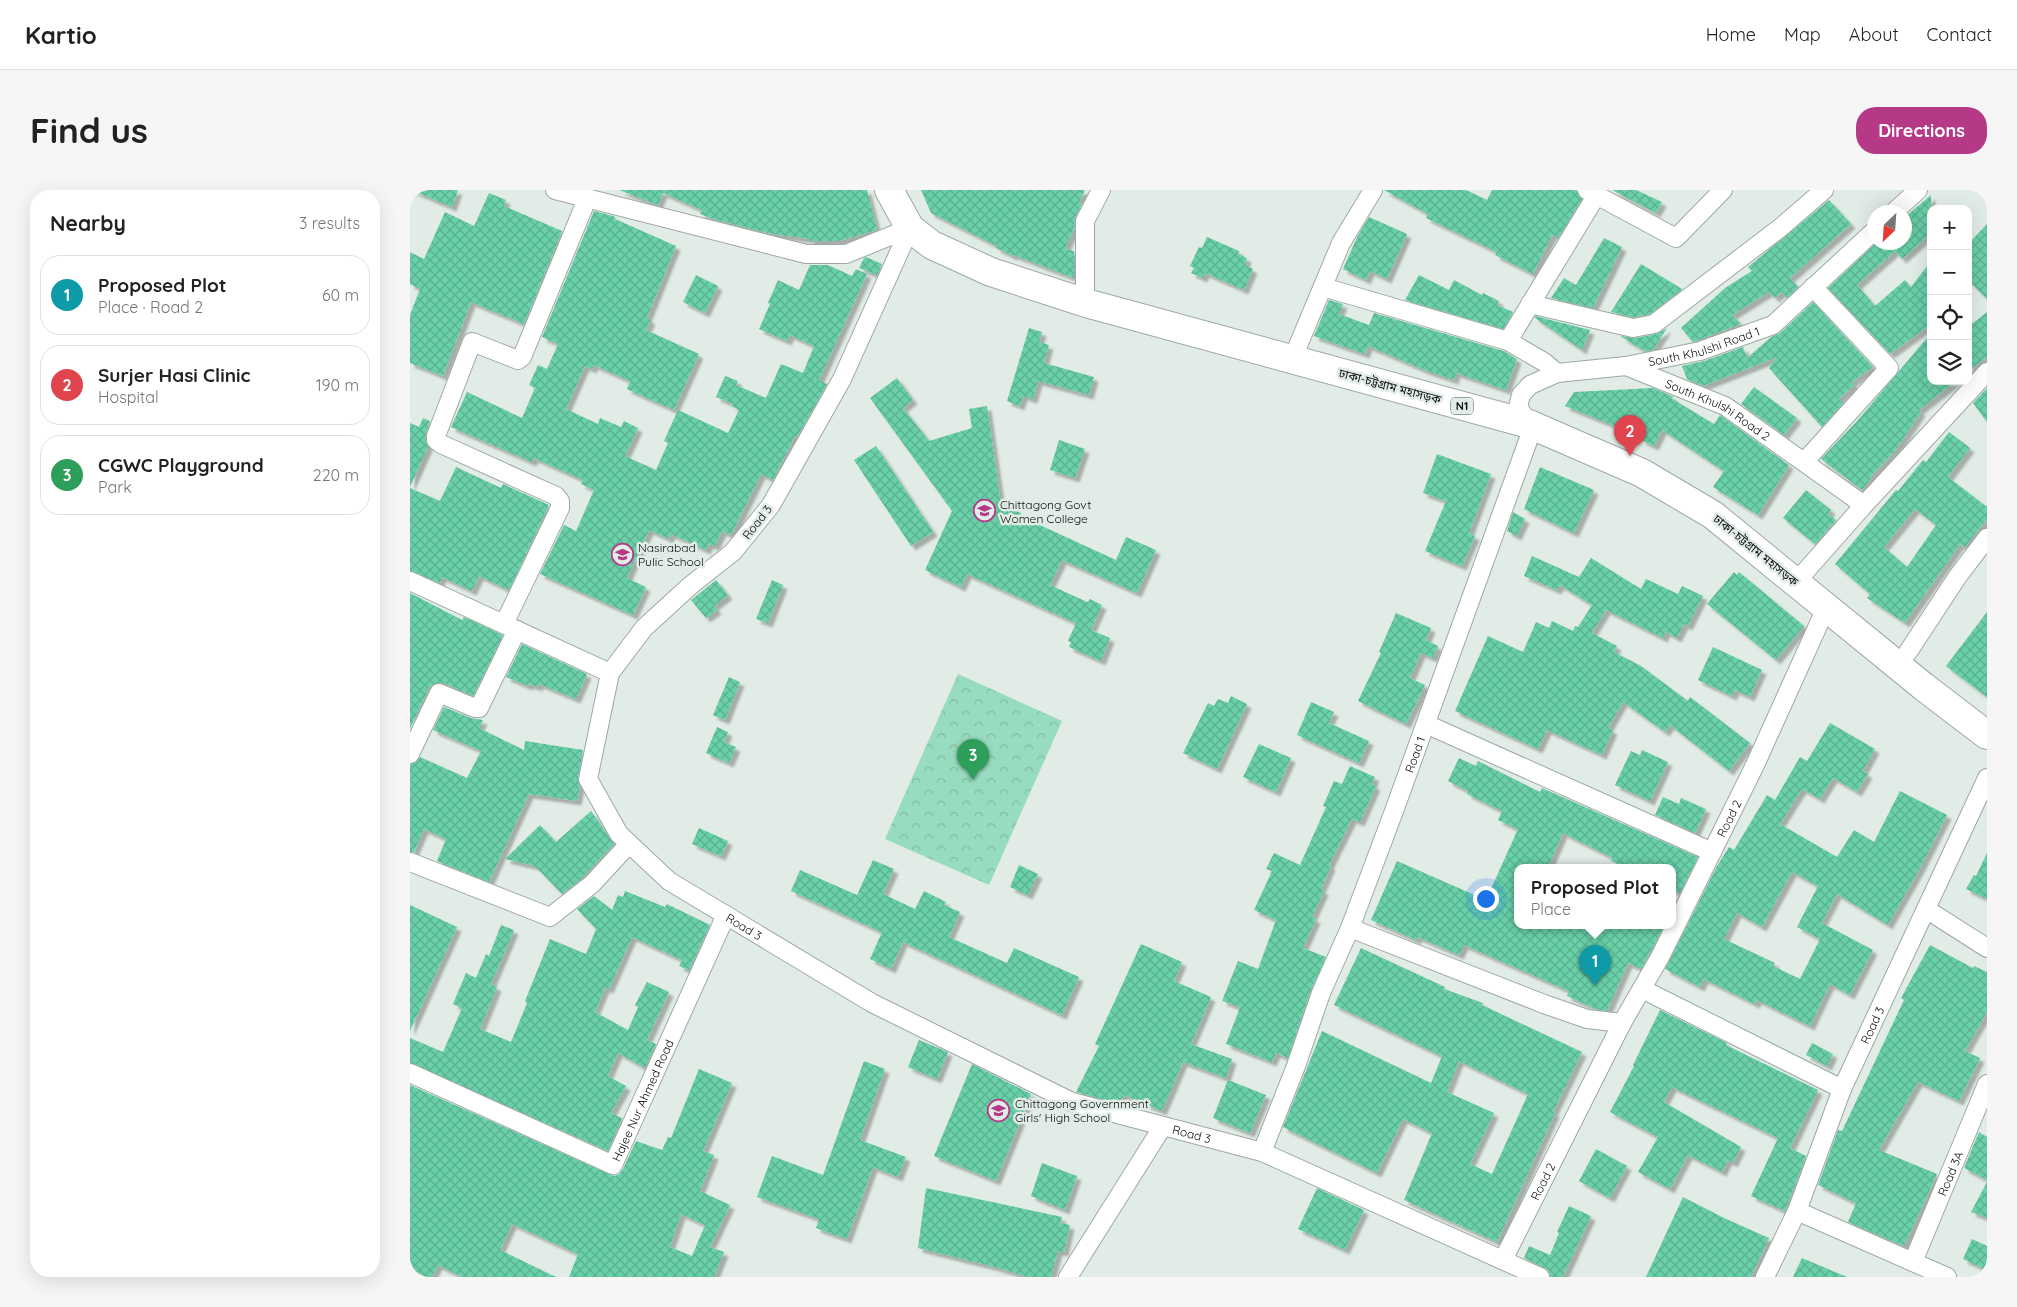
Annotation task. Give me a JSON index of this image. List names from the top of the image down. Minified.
{"streets":{"highway":["ঢাকা-চট্টগ্রাম মহাসড়ক","N1"],"street":["South Khulshi Road 1","South Khulshi Road 2","Road 3","Road 1","Road 2","Hajee Nur Ahmed Road","Road 3A"]},"crossings":[["South Khulshi Road 1","South Khulshi Road 2"],["South Khulshi Road 1","Road 1"],["ঢাকা-চট্টগ্রাম মহাসড়ক","Road 3"],["ঢাকা-চট্টগ্রাম মহাসড়ক","Road 1"],["ঢাকা-চট্টগ্রাম মহাসড়ক","Road 2"],["Road 3","Road 1"],["Road 3","Road 2"],["Road 3","Hajee Nur Ahmed Road"]],"places":{"school or university":["Chittagong Govt Women College","Nasirabad Pulic School","Chittagong Government Girls' High School"]},"north":"bottom left","page":{"header":"Kartio","nav":["Home","Map","About","Contact"],"buttons":"Directions","title":"Find us","heading":["Nearby","3 results"],"map_buttons":["+","−"],"list":[{"mark":"1","name":"Proposed Plot","note":"Place · Road 2","value":"60 m"},{"mark":"2","name":"Surjer Hasi Clinic","note":"Hospital","value":"190 m"},{"mark":"3","name":"CGWC Playground","note":"Park","value":"220 m"}],"pins":["2","3","1"],"popup":["Proposed Plot","Place"]}}
